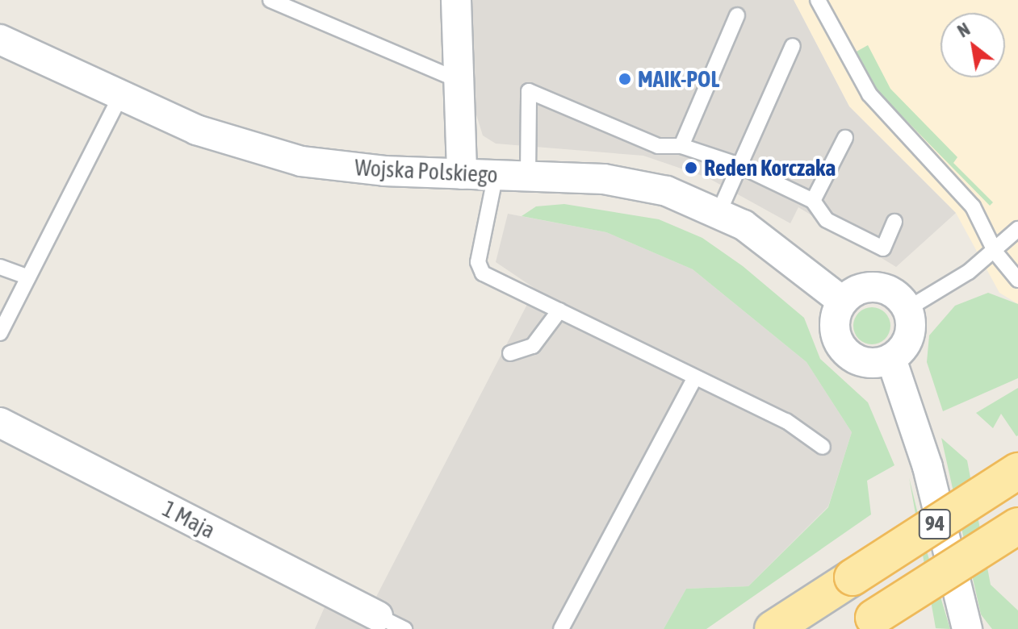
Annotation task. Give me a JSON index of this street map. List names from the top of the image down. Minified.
{"streets":{"main road":["94"],"street":["Wojska Polskiego","1 Maja"]},"places":["MAIK-POL","Reden Korczaka"],"north":"top left"}
